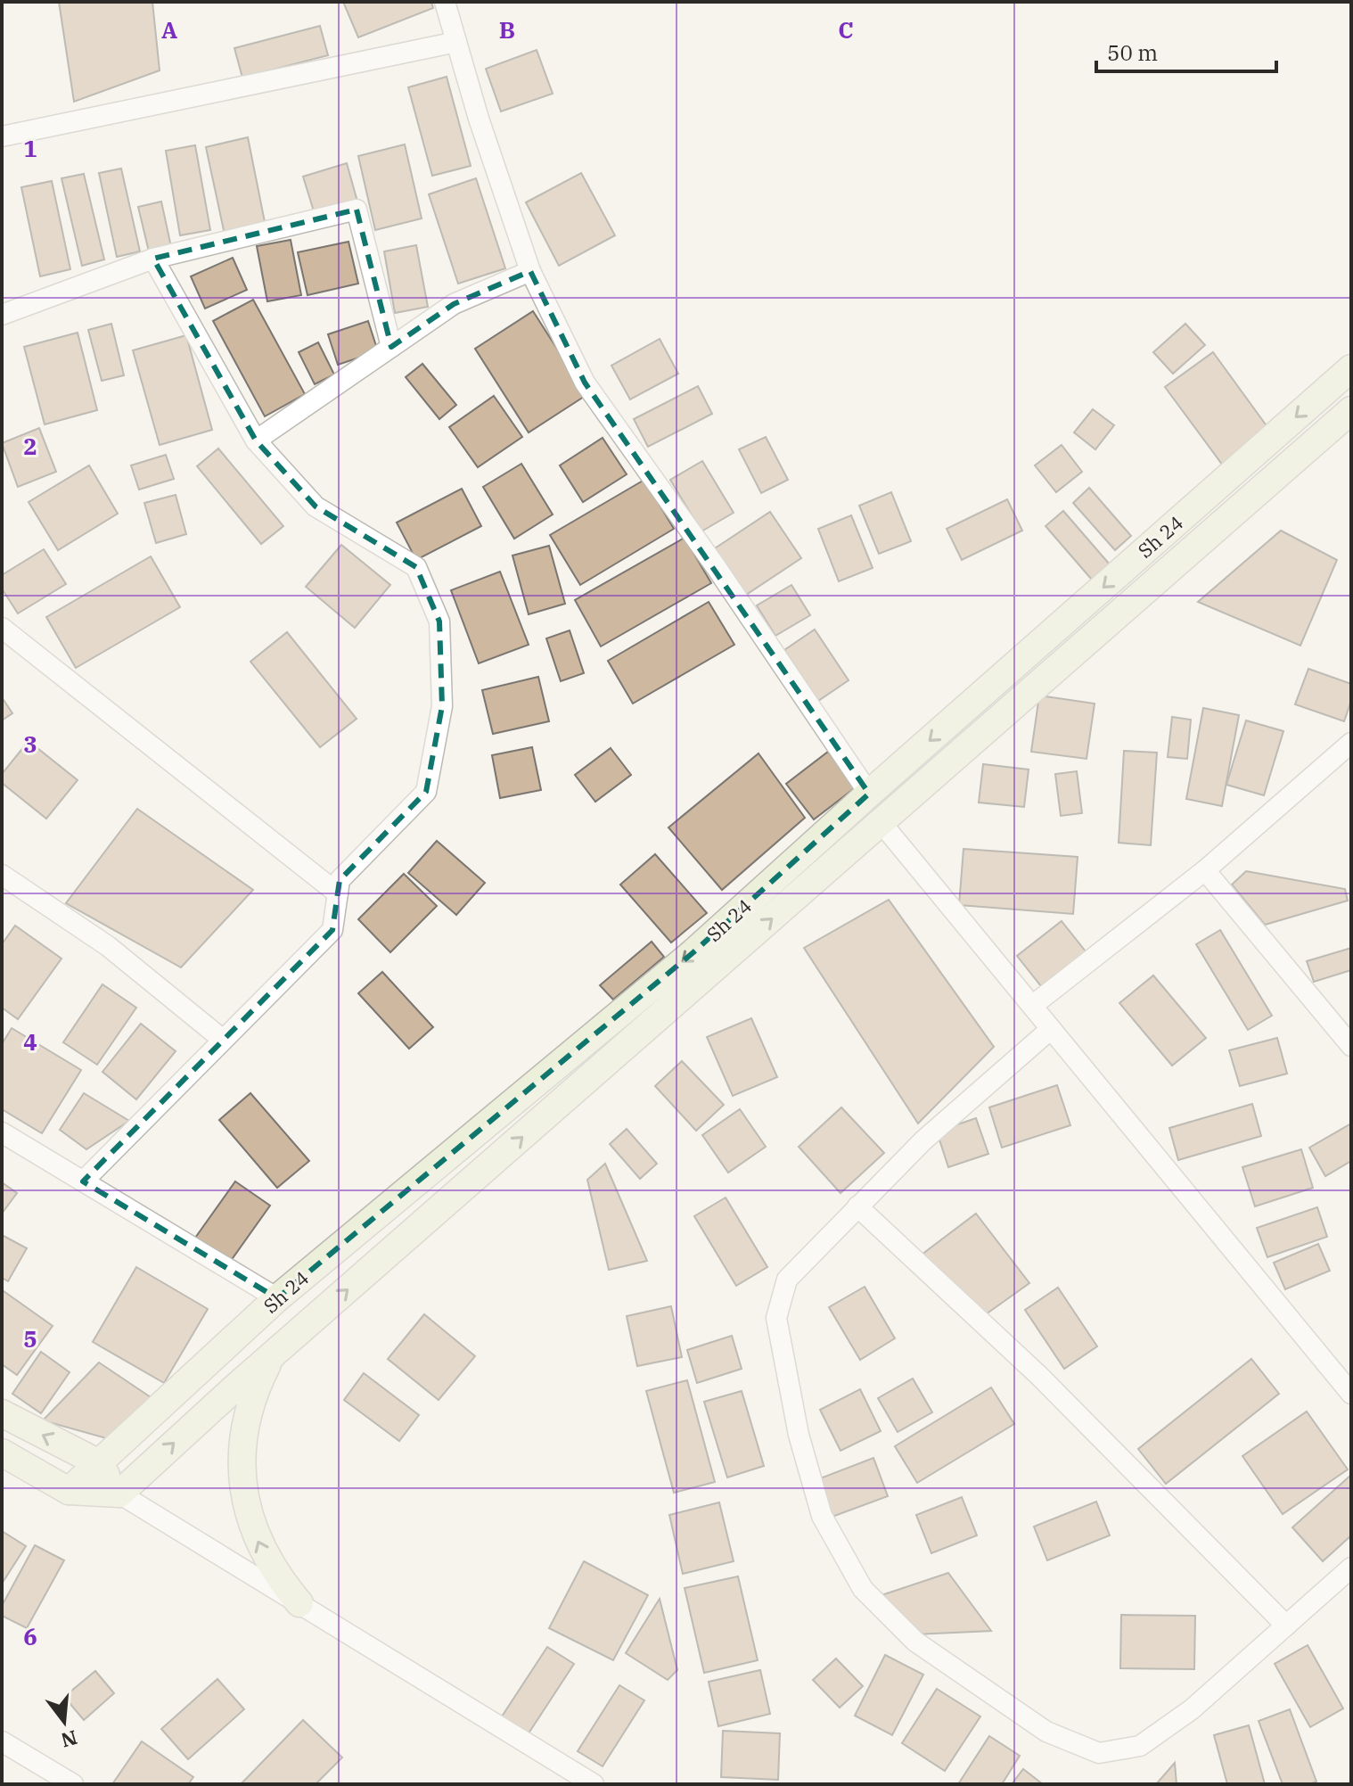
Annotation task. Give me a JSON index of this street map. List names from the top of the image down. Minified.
{"streets":{"street":["Sh 24"]},"scale_bar":"50 m","north":"bottom","grid":{"columns":["A","B","C"],"rows":["1","2","3","4","5","6"]}}
